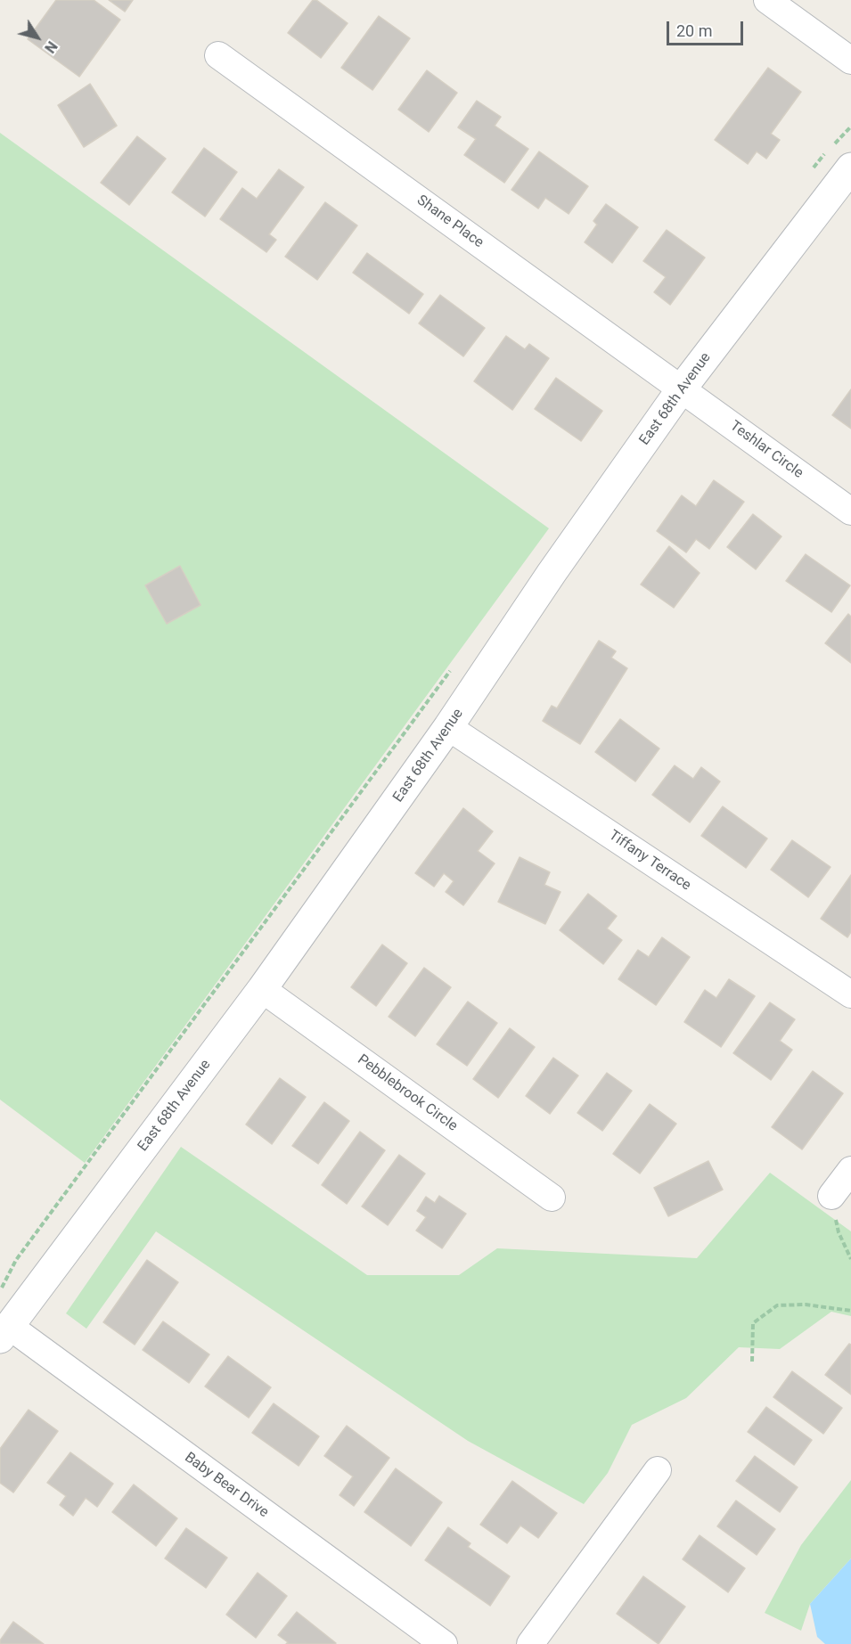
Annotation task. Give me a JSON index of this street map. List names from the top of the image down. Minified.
{"streets":{"street":["Shane Place","East 68th Avenue","Teshlar Circle","Tiffany Terrace","Pebblebrook Circle","Baby Bear Drive"]},"crossings":[["Shane Place","East 68th Avenue"],["Shane Place","Teshlar Circle"],["East 68th Avenue","Teshlar Circle"],["East 68th Avenue","Tiffany Terrace"],["East 68th Avenue","Pebblebrook Circle"],["East 68th Avenue","Baby Bear Drive"]],"scale_bar":"20 m","north":"bottom right"}
